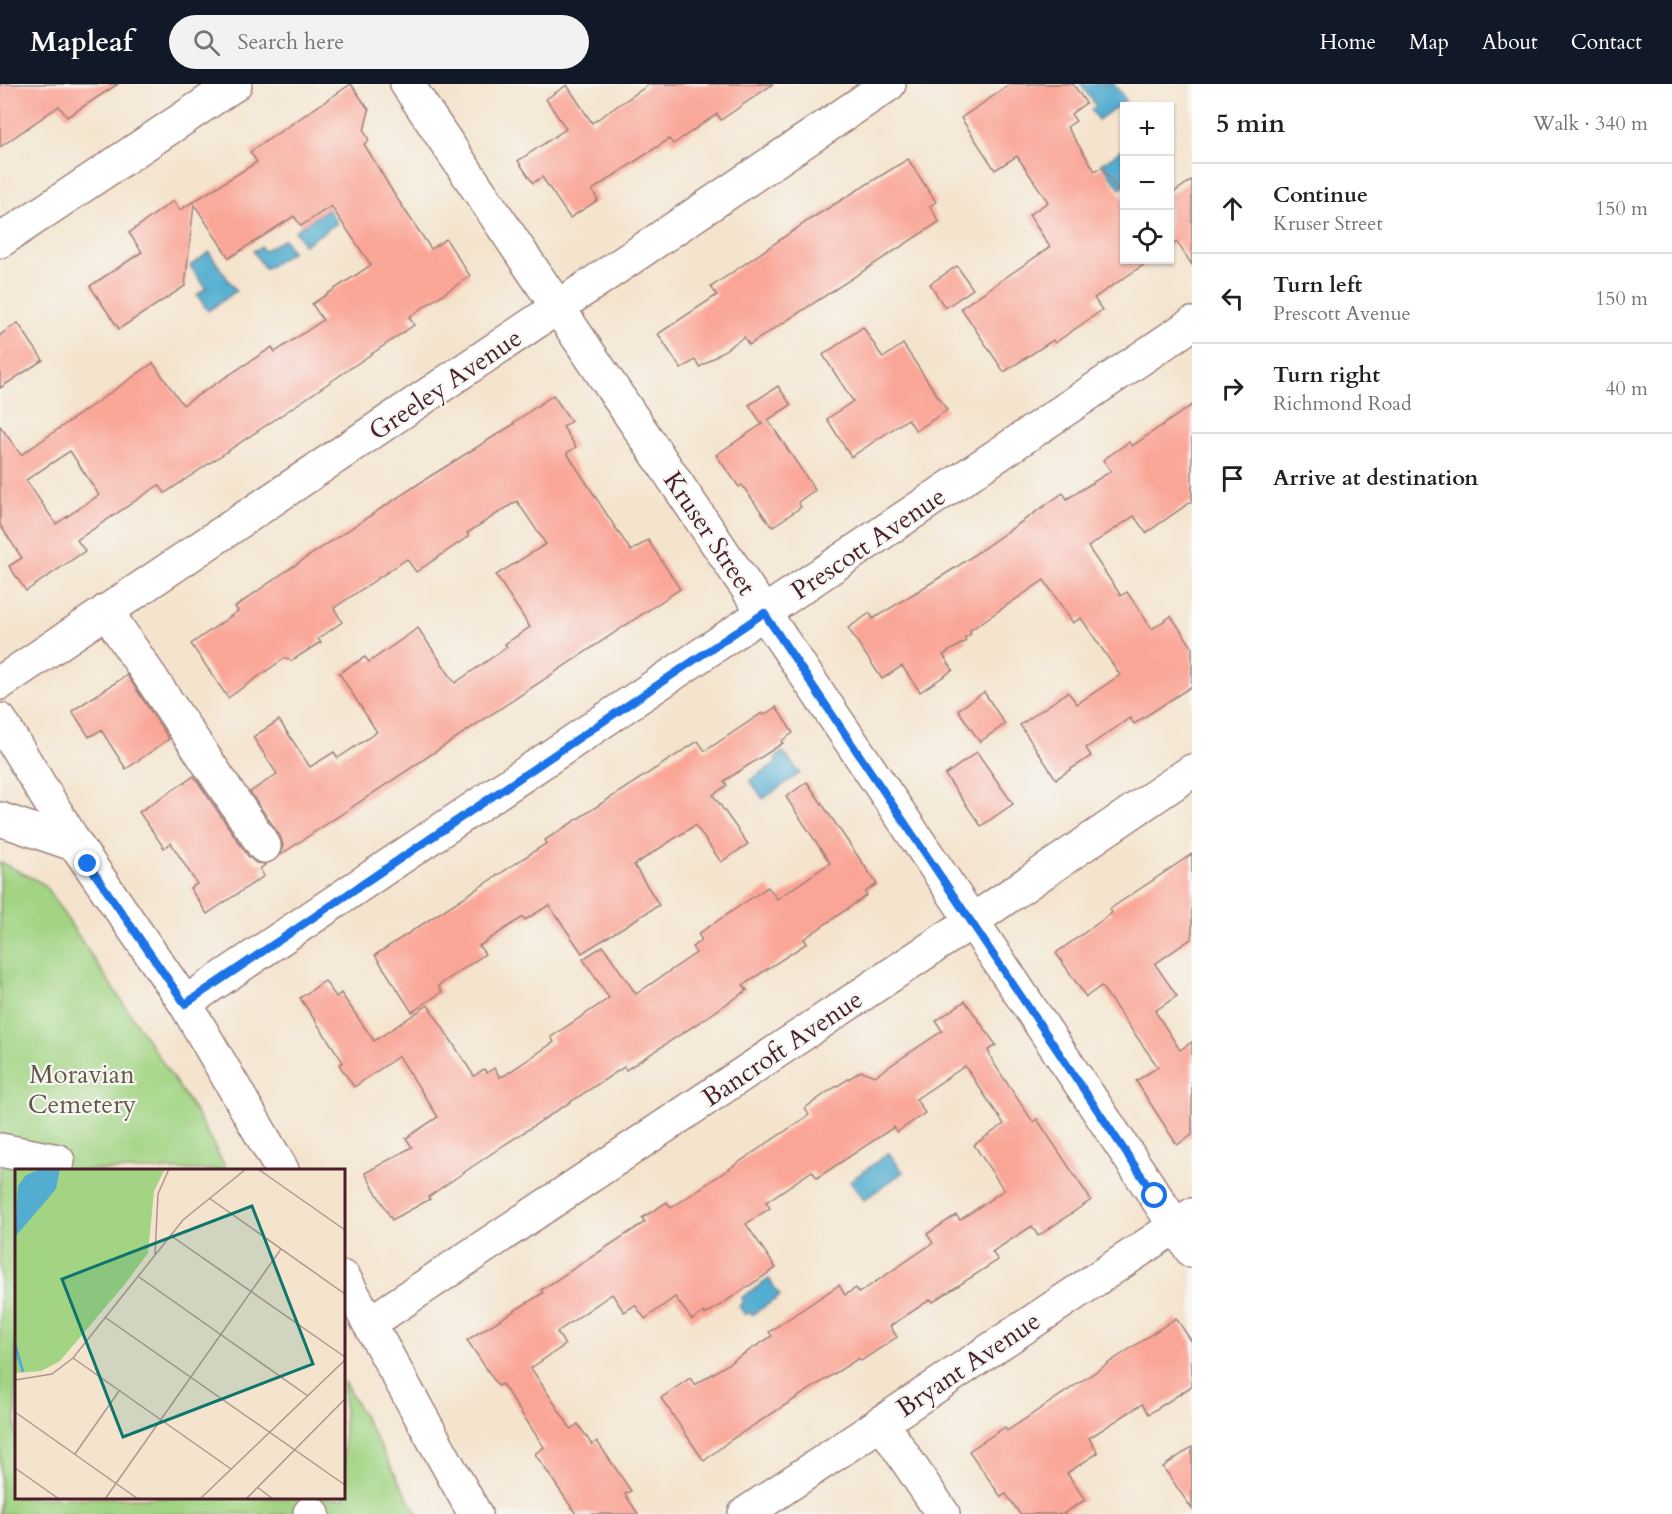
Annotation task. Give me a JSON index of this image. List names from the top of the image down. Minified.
{"streets":{"street":["Greeley Avenue","Kruser Street","Prescott Avenue","Bancroft Avenue","Bryant Avenue"]},"crossings":[["Greeley Avenue","Kruser Street"],["Kruser Street","Prescott Avenue"],["Kruser Street","Bancroft Avenue"],["Kruser Street","Bryant Avenue"]],"parks":["Moravian Cemetery"],"page":{"header":"Mapleaf","search":"Search here","nav":["Home","Map","About","Contact"],"heading":["5 min","Walk · 340 m"],"map_buttons":["+","−"],"list":[["Continue","Kruser Street","150 m"],["Turn left","Prescott Avenue","150 m"],["Turn right","Richmond Road","40 m"],"Arrive at destination"]}}
